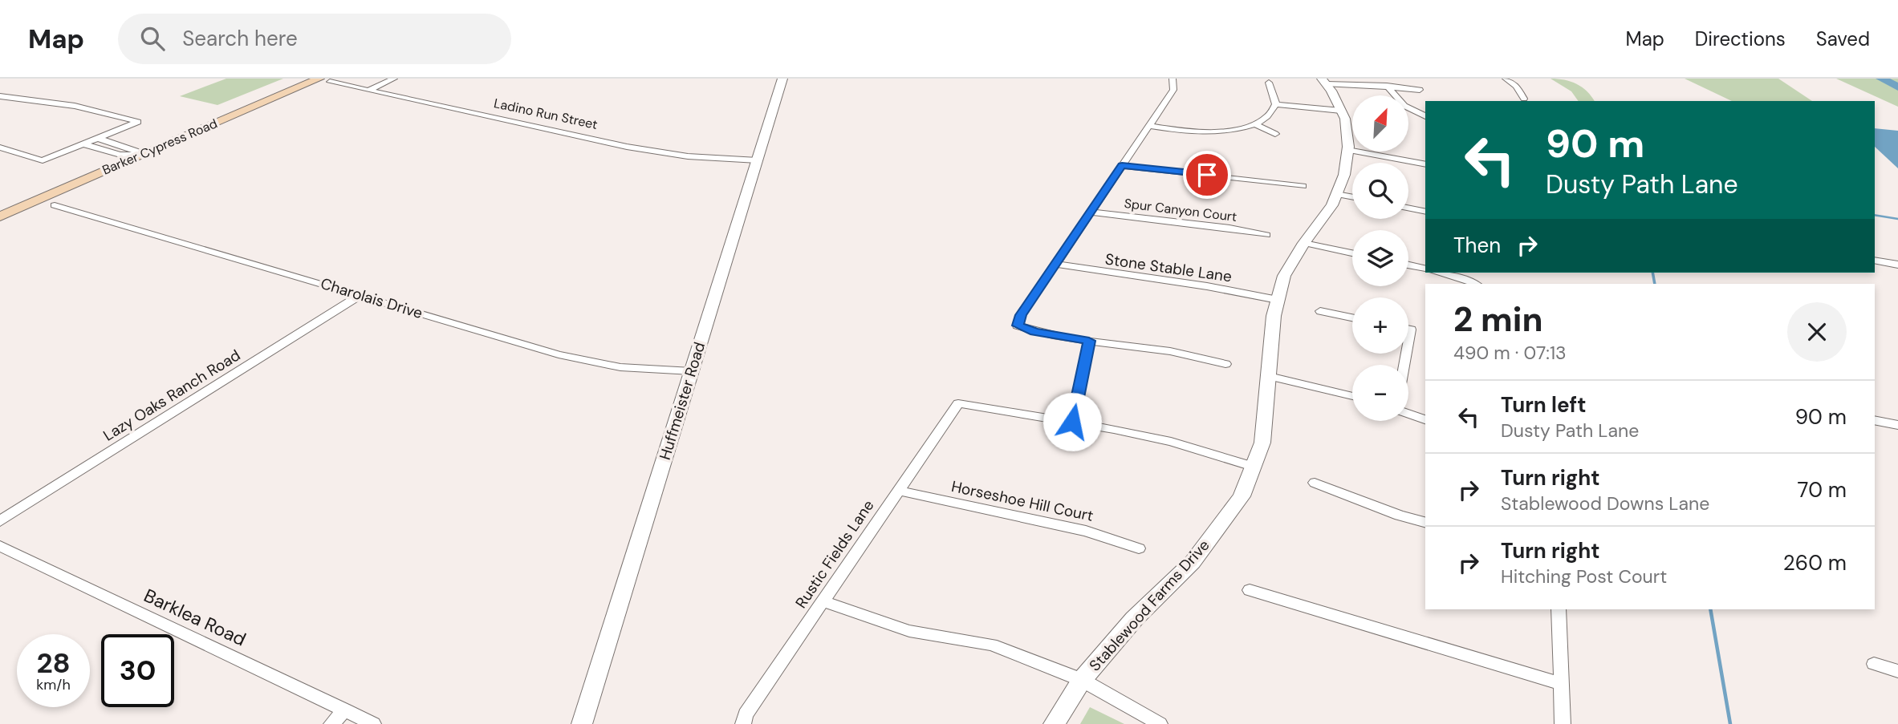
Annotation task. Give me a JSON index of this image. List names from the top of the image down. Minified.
{"streets":{"main road":["Barker Cypress Road"],"street":["Ladino Run Street","Spur Canyon Court","Stone Stable Lane","Charolais Drive","Lazy Oaks Ranch Road","Huffmeister Road","Horseshoe Hill Court","Rustic Fields Lane","Stablewood Farms Drive","Barklea Road"]},"crossings":[["Ladino Run Street","Barker Cypress Road"],["Ladino Run Street","Huffmeister Road"],["Stone Stable Lane","Stablewood Farms Drive"],["Charolais Drive","Lazy Oaks Ranch Road"],["Charolais Drive","Huffmeister Road"],["Horseshoe Hill Court","Rustic Fields Lane"]],"north":"top right","page":{"header":"Map","search":"Search here","nav":["Map","Directions","Saved"],"map_buttons":["+","−"],"turn":["90 m","Dusty Path Lane"],"then":"Then","heading":["2 min","490 m · 07:13"],"list":[{"name":"Turn left","note":"Dusty Path Lane","value":"90 m"},{"name":"Turn right","note":"Stablewood Downs Lane","value":"70 m"},{"name":"Turn right","note":"Hitching Post Court","value":"260 m"}],"speed":"28 km/h","limit":"30"}}
